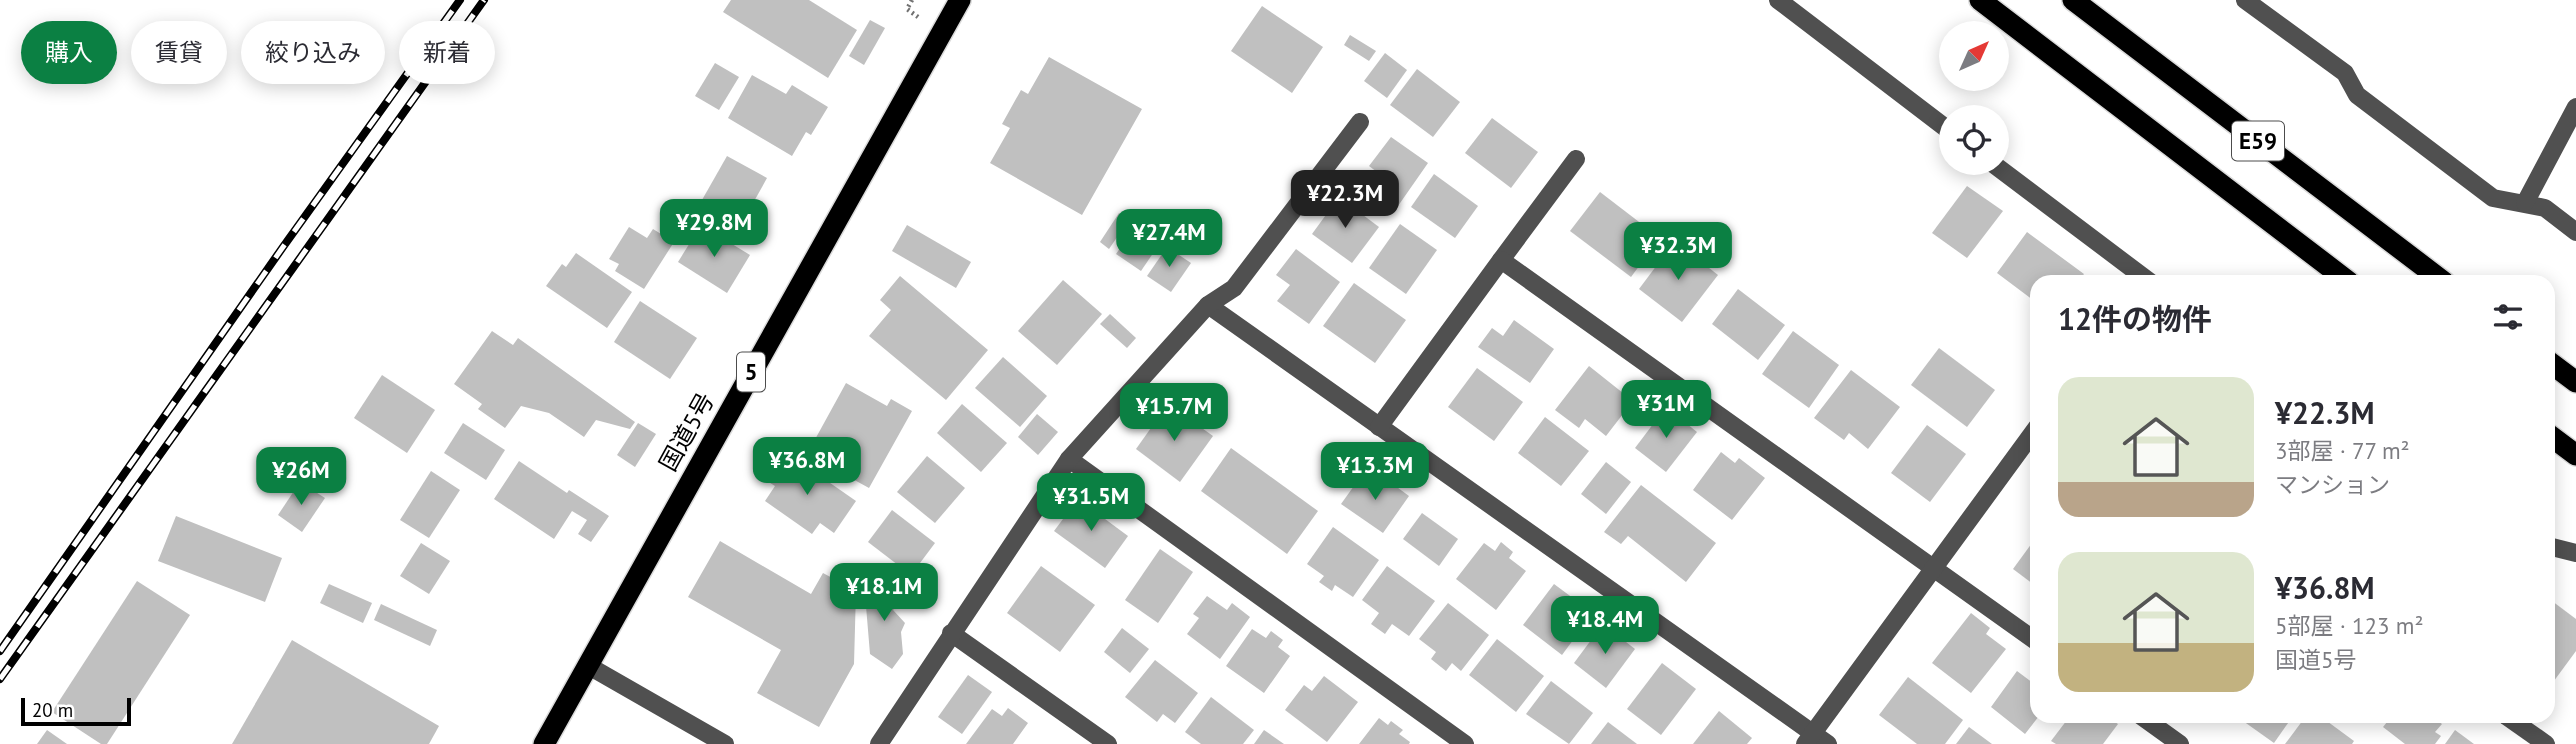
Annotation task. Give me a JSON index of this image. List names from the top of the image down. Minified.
{"streets":{"highway":["E59","5","国道5号"]},"scale_bar":"20 m","north":"top right","page":{"chip":["購入","賃貸","絞り込み","新着"],"price":["¥22.3M","¥29.8M","¥27.4M","¥32.3M","¥31M","¥15.7M","¥36.8M","¥13.3M","¥26M","¥31.5M","¥18.1M","¥18.4M"],"heading":"12件の物件","list":[{"name":"¥22.3M","note":"3部屋 · 77 m² · マンション"},{"name":"¥36.8M","note":"5部屋 · 123 m² · 国道5号"}],"scale":"20 m"}}
